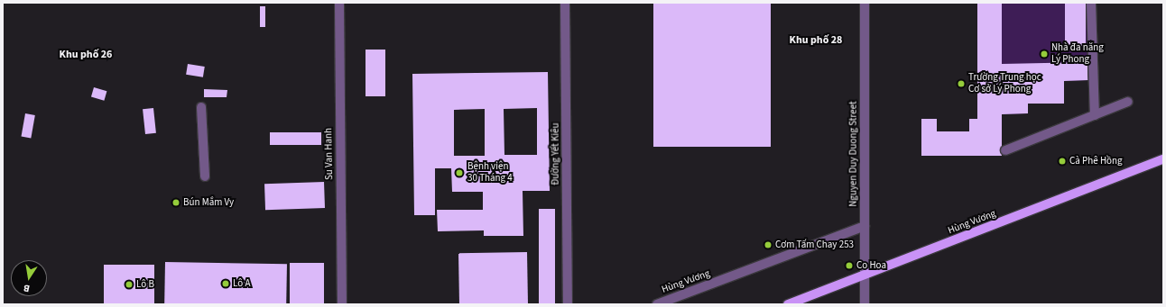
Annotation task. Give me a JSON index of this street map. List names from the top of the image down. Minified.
{"streets":{"main road":["Hùng Vương"],"street":["Su Van Hanh","Đường Yết Kiêu","Nguyen Duy Duong Street"]},"crossings":[["Nguyen Duy Duong Street","Hùng Vương"]],"districts":["Khu phố 28","Khu phố 26"],"places":["Nhà đa năng Lý Phong","Trường Trung học Cơ sở Lý Phong","Cà Phê Hồng","Bệnh viện 30 Tháng 4","Bún Mắm Vy","Cơm Tấm Chay 253","Co Hoa","Lô A","Lô B"],"north":"bottom"}
